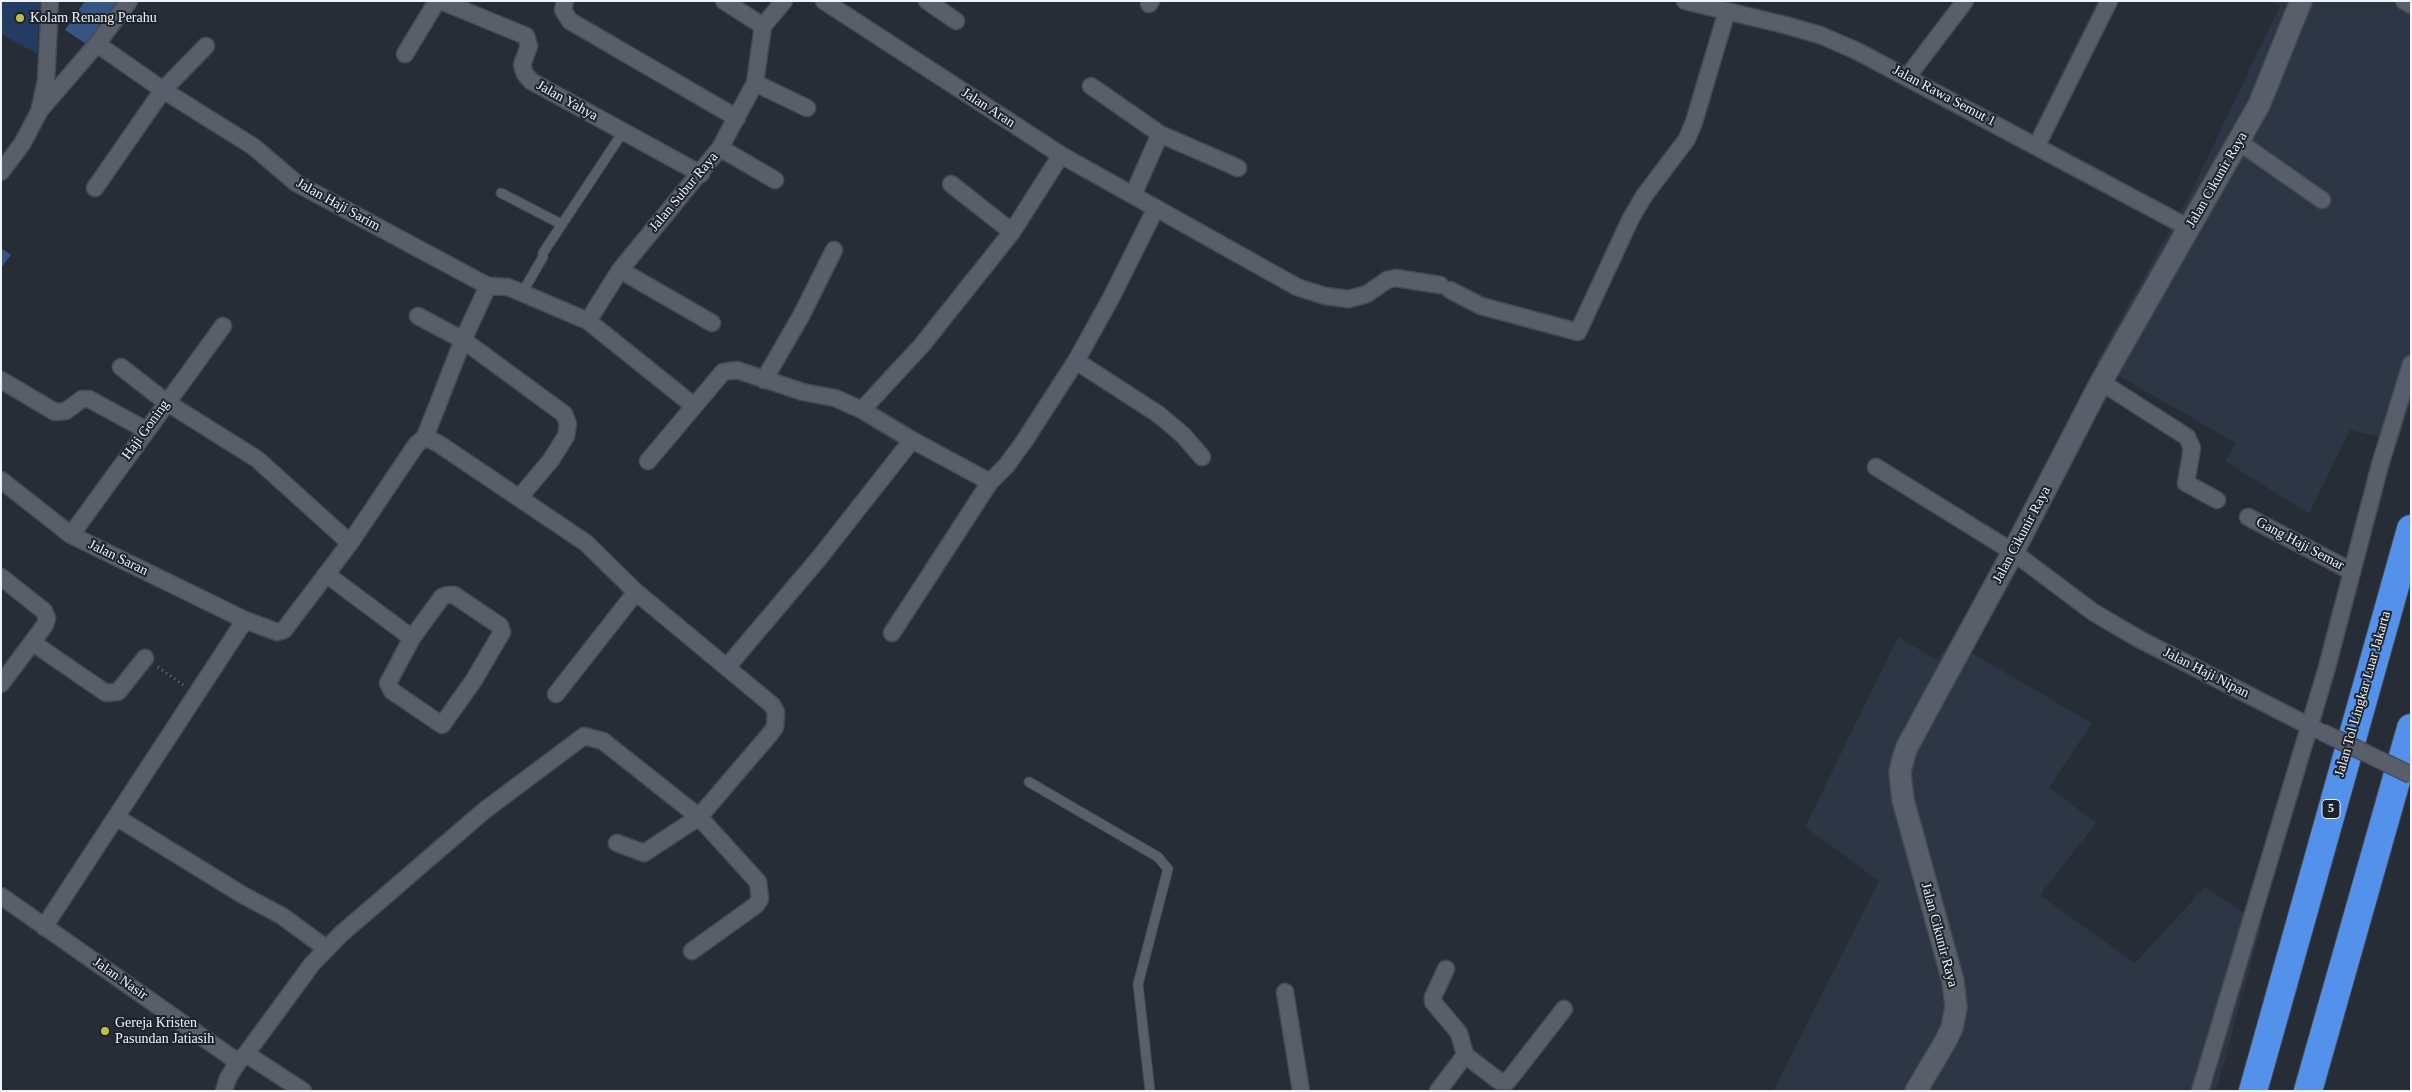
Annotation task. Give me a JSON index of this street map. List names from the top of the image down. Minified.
{"streets":{"highway":["Jalan Tol Lingkar Luar Jakarta","5"],"street":["Jalan Rawa Semut 1","Jalan Yahya","Jalan Aran","Jalan Cikunir Raya","Jalan Subur Raya","Jalan Haji Sarim","Haji Goning","Gang Haji Semar","Jalan Saran","Jalan Haji Nipan","Jalan Nasir"]},"crossings":[["Jalan Rawa Semut 1","Jalan Aran"],["Jalan Rawa Semut 1","Jalan Cikunir Raya"],["Jalan Yahya","Jalan Subur Raya"],["Jalan Cikunir Raya","Jalan Haji Nipan"],["Haji Goning","Jalan Saran"]],"places":["Kolam Renang Perahu","Gereja Kristen Pasundan Jatiasih"]}
